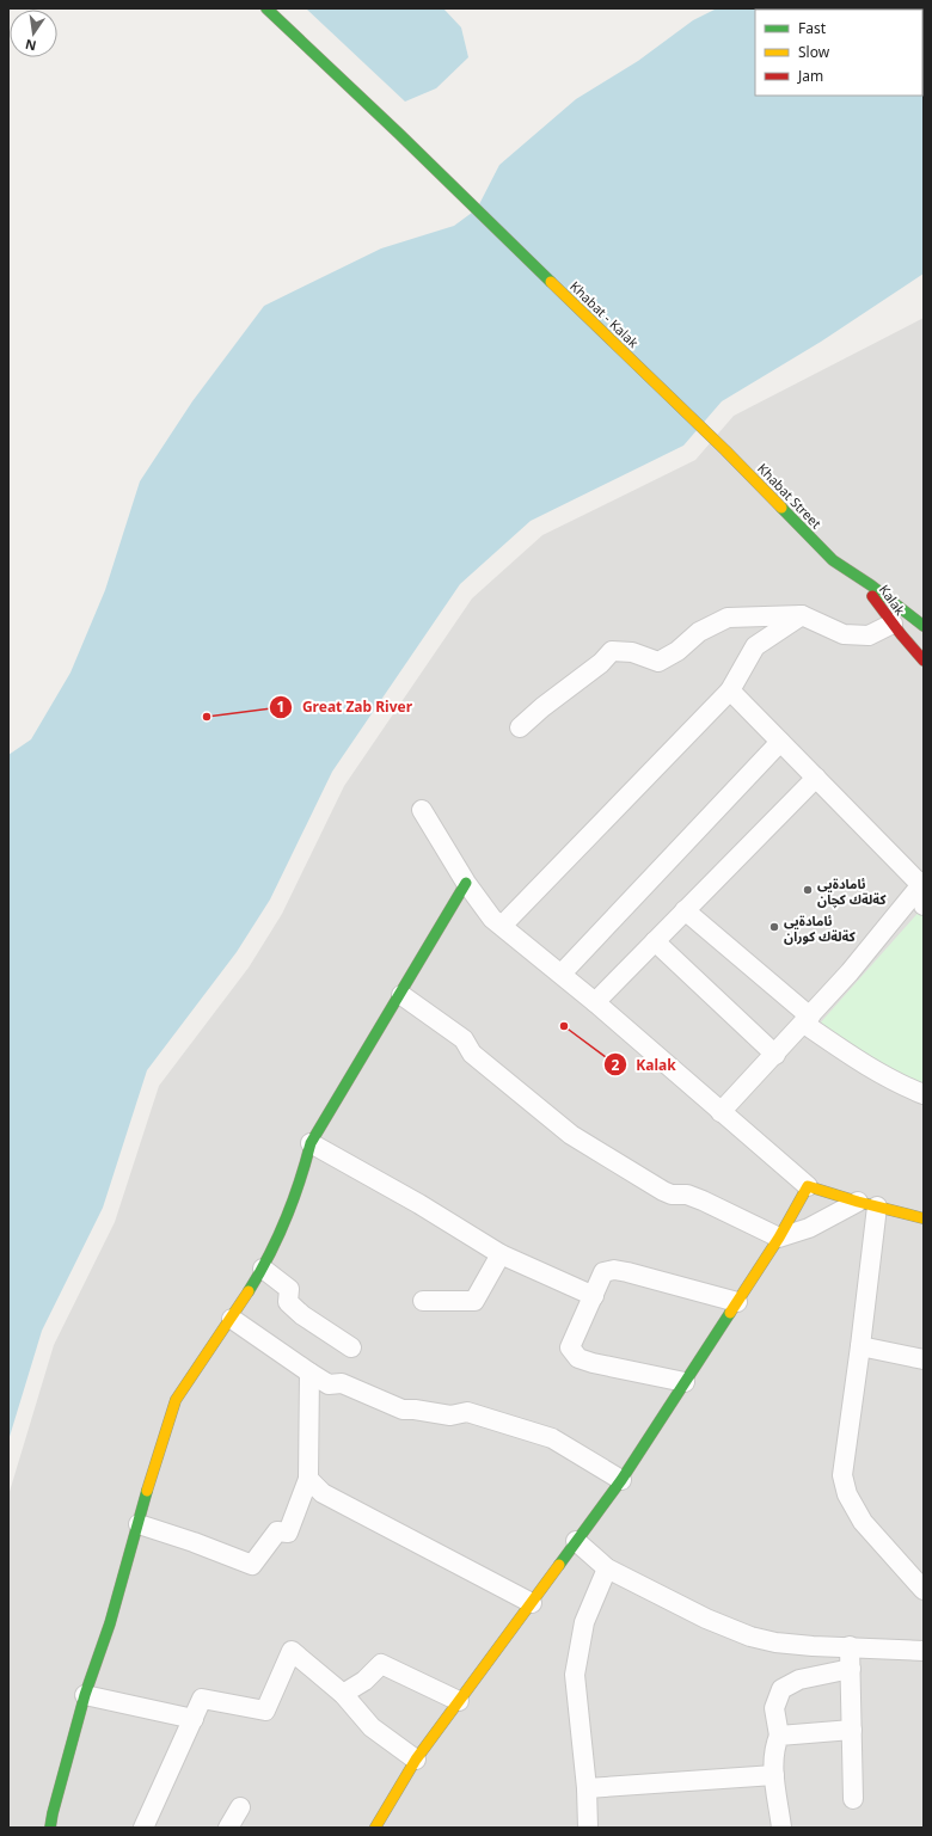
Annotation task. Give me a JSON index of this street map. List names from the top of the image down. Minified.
{"streets":{"street":["Khabat - Kalak","Khabat Street","Kalak"]},"crossings":[["Khabat - Kalak","Khabat Street"],["Khabat Street","Kalak"]],"places":["Great Zab River","ئامادةيى كةلةك كچان","ئامادةيى كةلةك كوران","Kalak"],"legend":["Fast","Slow","Jam"],"north":"bottom"}
